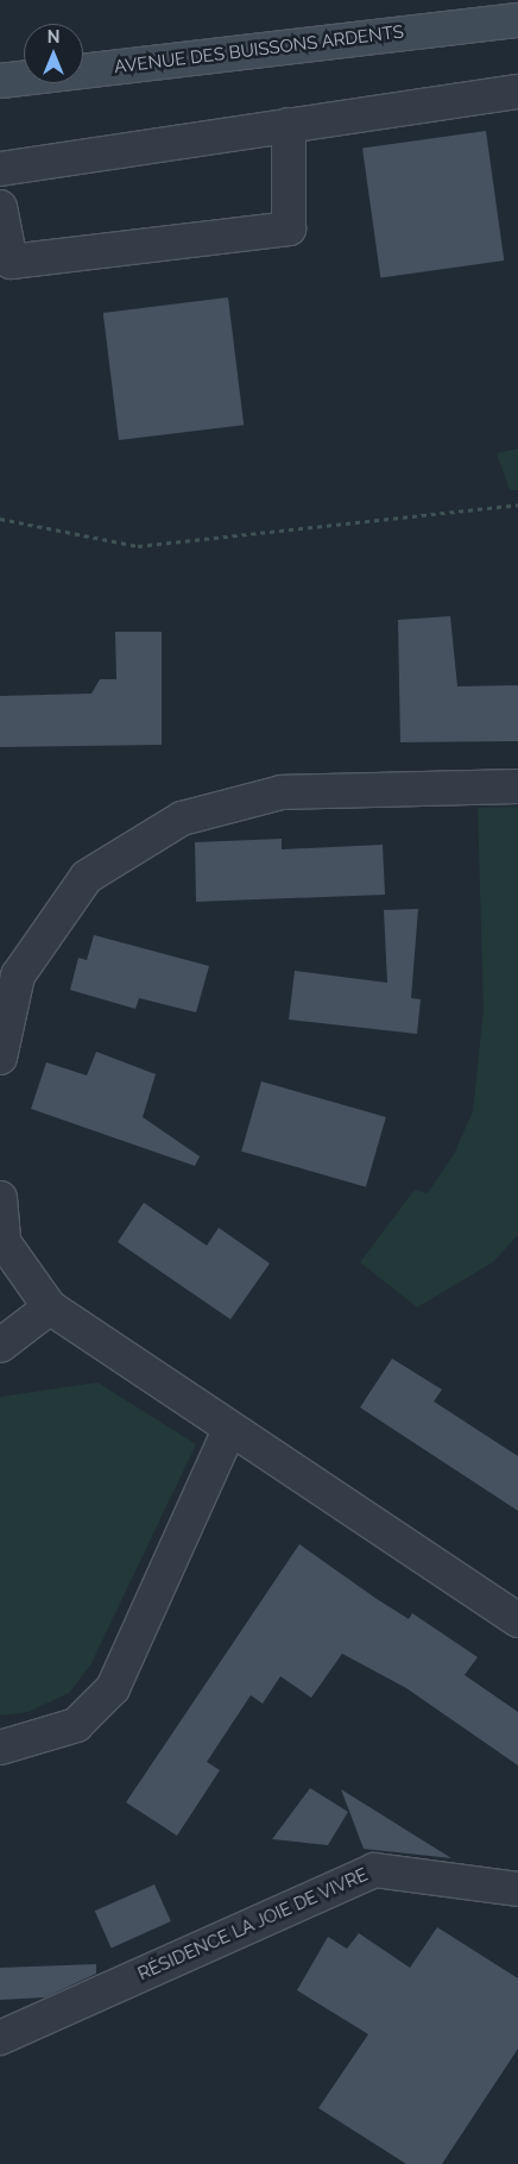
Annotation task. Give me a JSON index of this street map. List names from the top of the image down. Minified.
{"streets":{"street":["AVENUE DES BUISSONS ARDENTS","RÉSIDENCE LA JOIE DE VIVRE"]},"north":"top"}
